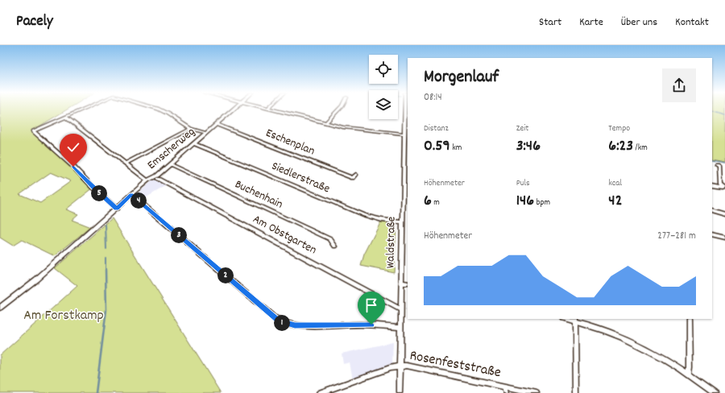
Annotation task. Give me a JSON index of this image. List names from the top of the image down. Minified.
{"streets":{"street":["Eschenplan","Emscherweg","Siedlerstraße","Buchenhain","Am Obstgarten","Waldstraße","Rosenfeststraße"]},"crossings":[["Eschenplan","Emscherweg"],["Emscherweg","Siedlerstraße"],["Emscherweg","Buchenhain"],["Siedlerstraße","Waldstraße"],["Am Obstgarten","Waldstraße"],["Waldstraße","Rosenfeststraße"]],"parks":["Am Forstkamp"],"page":{"header":"Pacely","nav":["Start","Karte","Über uns","Kontakt"],"heading":["Morgenlauf","08:14"],"stats":[["Distanz","0.59 km"],["Zeit","3:46"],["Tempo","6:23 /km"],["Höhenmeter","6 m"],["Puls","146 bpm"],["kcal","42"]],"pins":["5","4","3","2","1"],"chart":["Höhenmeter","277–281 m"]}}
